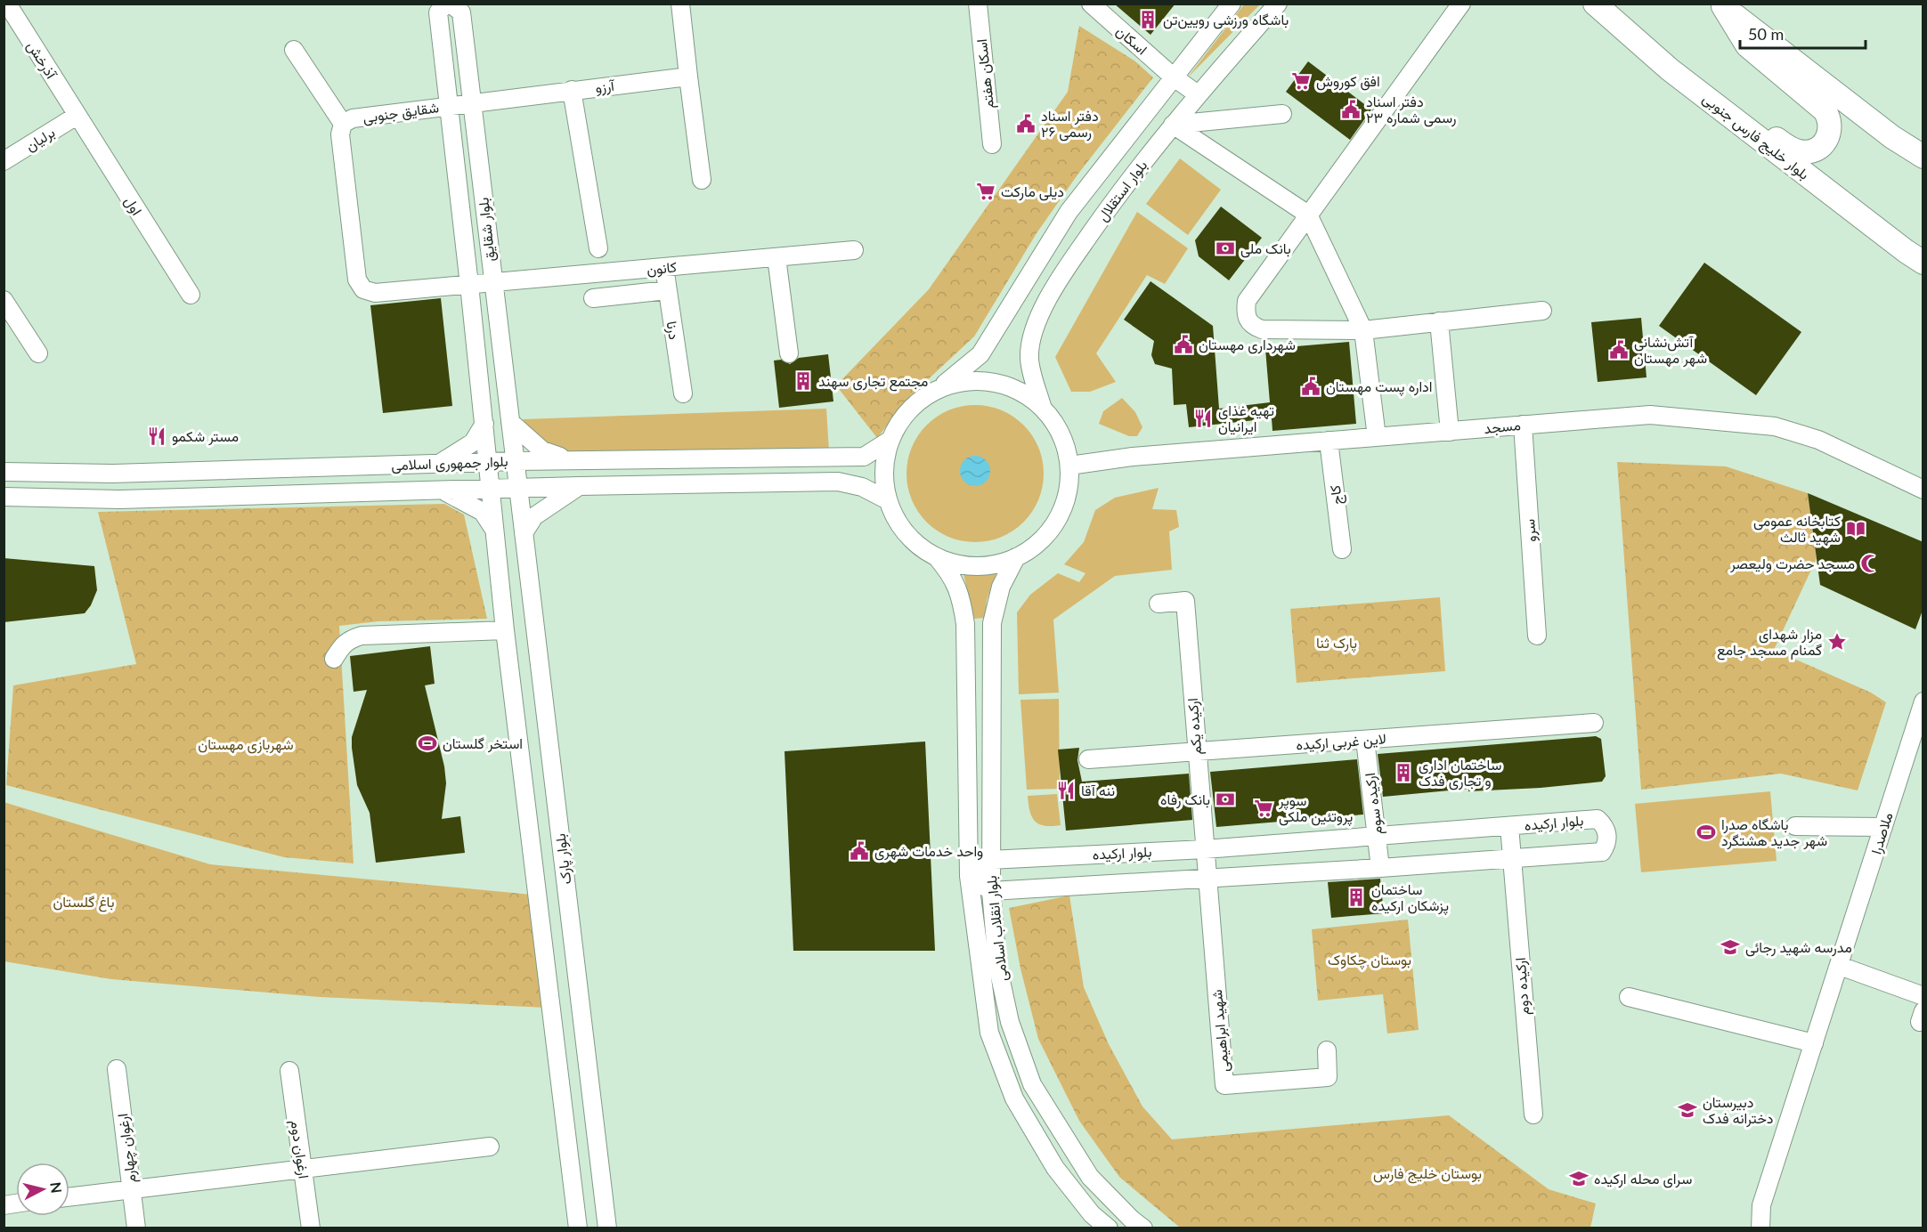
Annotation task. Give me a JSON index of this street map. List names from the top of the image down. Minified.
{"streets":{"main road":["بلوار خلیج فارس جنوبی"],"street":["اسکان","آذرخش","اسکان هفتم","آرزو","شقایق جنوبی","برلیان","بلوار استقلال","اول","بلوار شقایق","کانون","درنا","مسجد","بلوار جمهوری اسلامی","کاج","سرو","ارکیده یکم","لاین غربی ارکیده","ارکیده سوم","بلوار ارکیده","ملاصدرا","بلوار پارک","بلوار انقلاب اسلامی","ارکیده دوم","شهید ابراهیمی","ارغوان چهارم","ارغوان دوم"]},"crossings":[["اسکان","بلوار استقلال"],["آذرخش","برلیان"],["آذرخش","اول"],["آرزو","شقایق جنوبی"],["آرزو","بلوار شقایق"],["شقایق جنوبی","بلوار شقایق"],["برلیان","اول"],["بلوار استقلال","مسجد"],["بلوار استقلال","بلوار جمهوری اسلامی"],["بلوار استقلال","بلوار انقلاب اسلامی"],["بلوار شقایق","کانون"],["بلوار شقایق","بلوار جمهوری اسلامی"],["بلوار شقایق","بلوار پارک"],["کانون","درنا"],["مسجد","بلوار جمهوری اسلامی"],["مسجد","کاج"],["مسجد","سرو"],["مسجد","بلوار انقلاب اسلامی"],["بلوار جمهوری اسلامی","بلوار پارک"],["بلوار جمهوری اسلامی","بلوار انقلاب اسلامی"],["ارکیده یکم","لاین غربی ارکیده"],["ارکیده یکم","بلوار ارکیده"],["ارکیده یکم","شهید ابراهیمی"],["لاین غربی ارکیده","ارکیده سوم"],["ارکیده سوم","بلوار ارکیده"],["بلوار ارکیده","بلوار انقلاب اسلامی"],["بلوار ارکیده","ارکیده دوم"],["بلوار ارکیده","شهید ابراهیمی"]],"parks":["پارک ثنا","شهربازی مهستان","باغ گلستان","بوستان چکاوک","بوستان خلیج فارس"],"places":{"building":["باشگاه ورزشی رویین‌تن","مجتمع تجاری سهند","ساختمان اداری و تجاری فدک","ساختمان پزشکان ارکیده"],"supermarket":["افق کوروش","دیلی مارکت","سوپر پروتئین ملکی"],"public building":["دفتر اسناد رسمی شماره ۲۳","دفتر اسناد رسمی ۲۶","شهرداری مهستان","آتش‌نشانی شهر مهستان","اداره پست مهستان","واحد خدمات شهری"],"bank":["بانک ملی","بانک رفاه"],"restaurant":["تهیه غذای ایرانیان","مستر شکمو","ننه آقا"],"library":["کتابخانه عمومی شهید ثالث"],"mosque":["مسجد حضرت ولیعصر"],"place":["مزار شهدای گمنام مسجد جامع"],"sports":["استخر گلستان","باشگاه صدرا شهر جدید هشتگرد"],"school or university":["مدرسه شهید رجائی","دبیرستان دخترانه فدک","سرای محله ارکیده"]},"scale_bar":"50 m","north":"right"}
